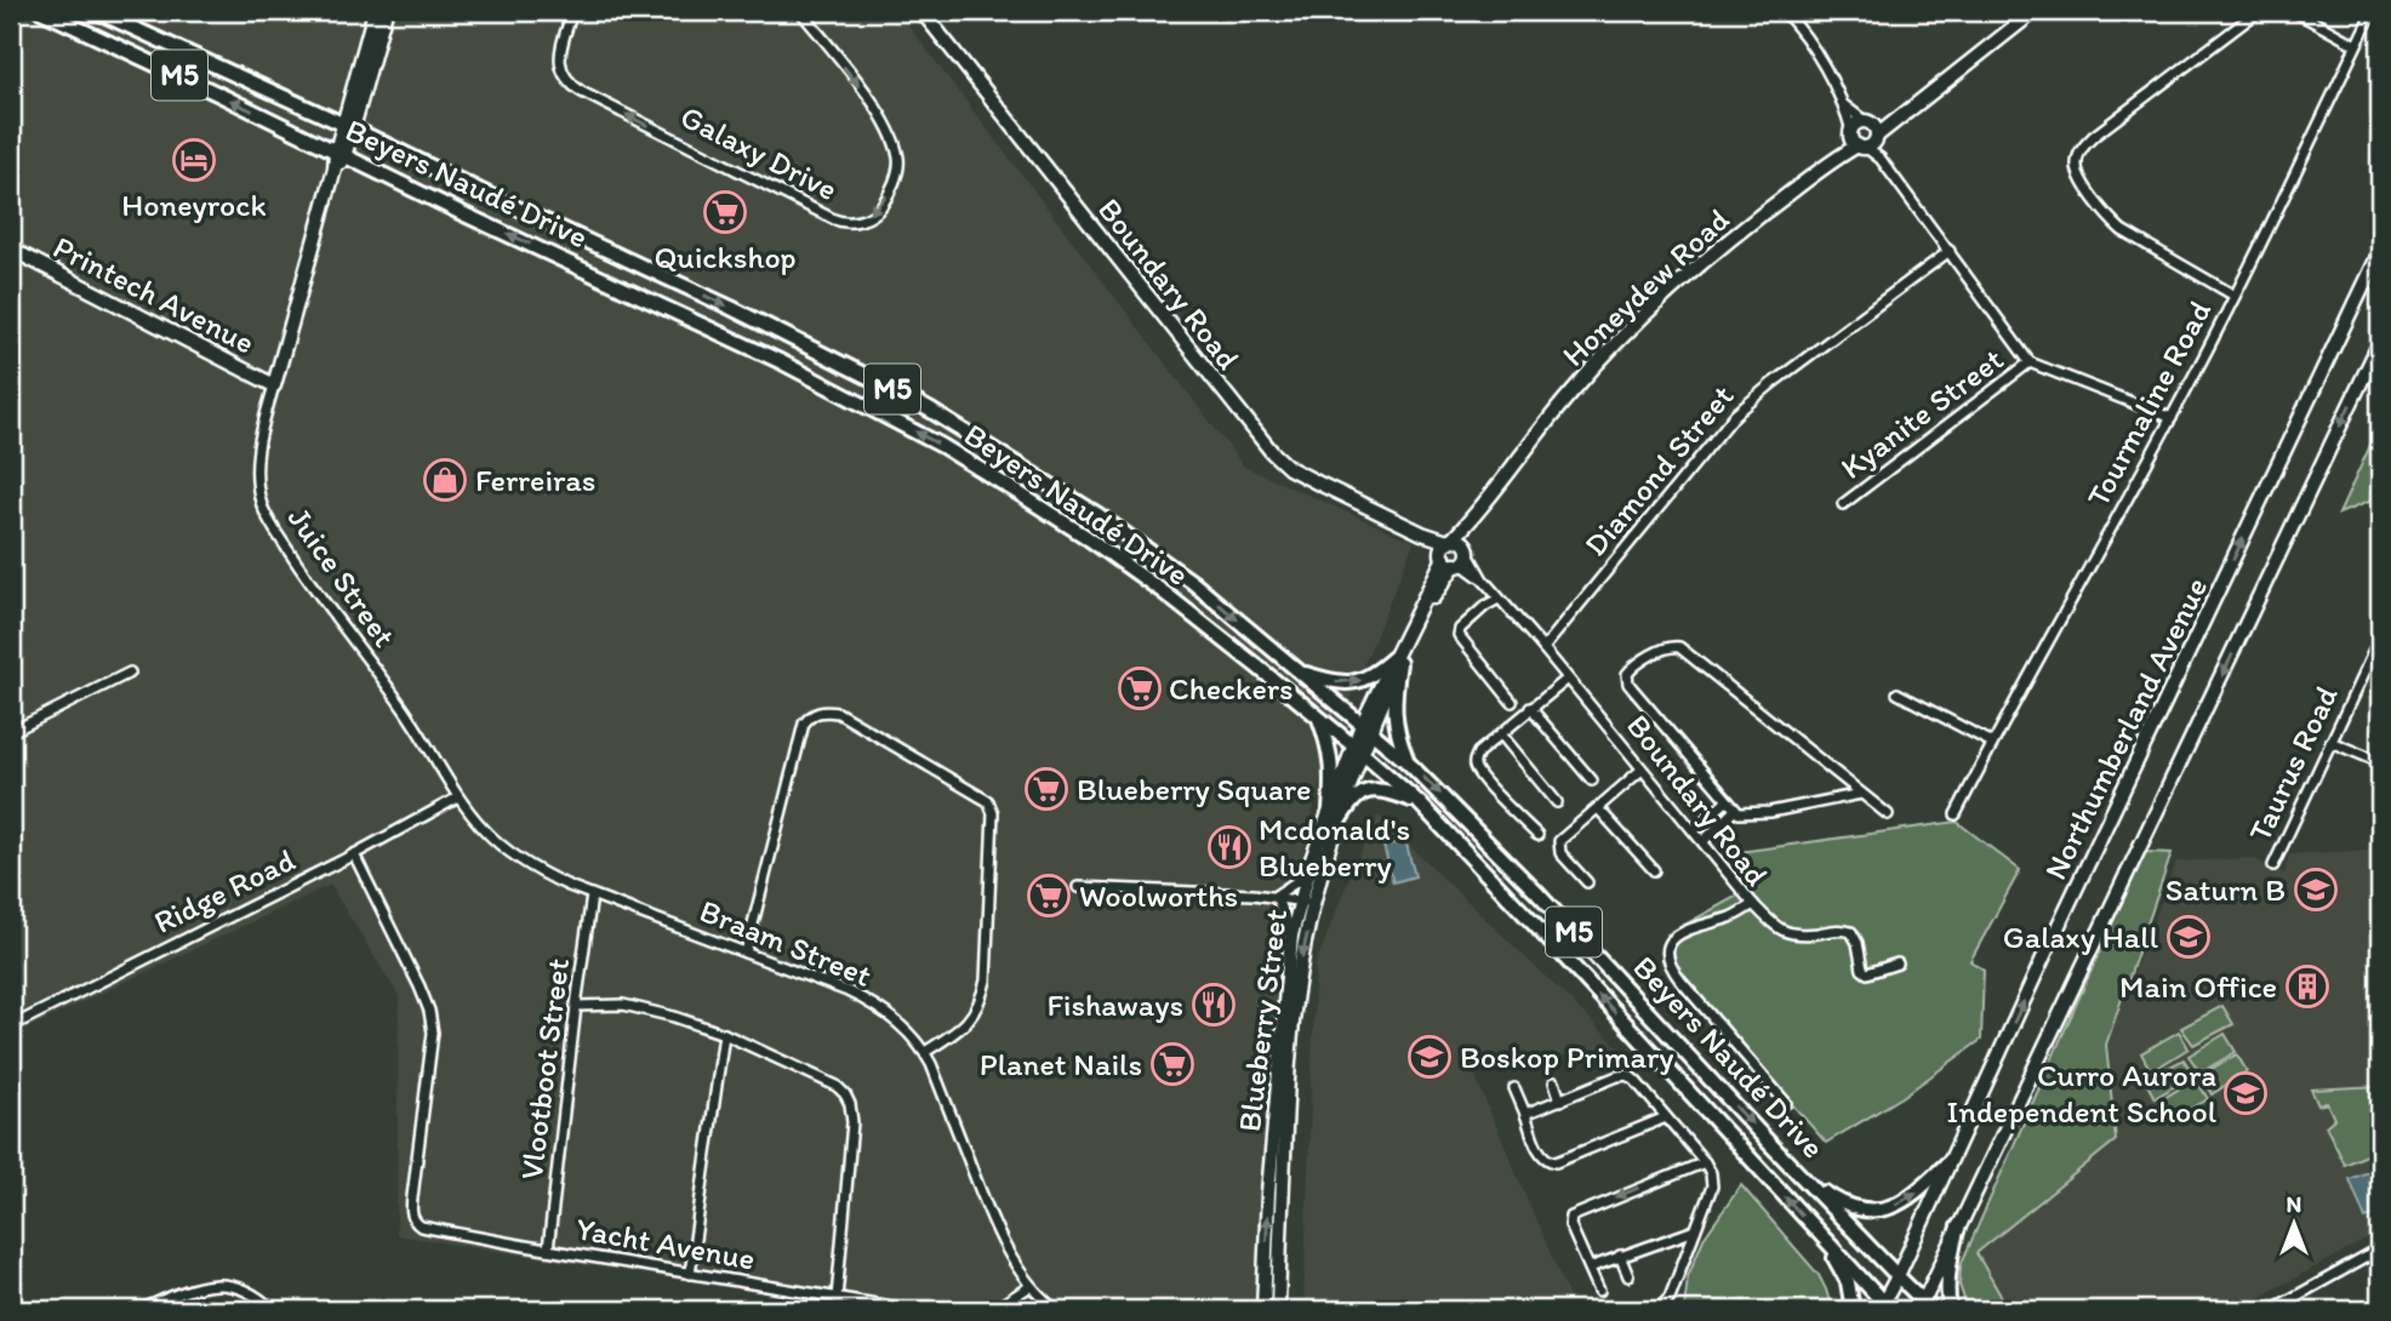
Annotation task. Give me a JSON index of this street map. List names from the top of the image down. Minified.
{"streets":{"main road":["M5","Beyers Naudé Drive"],"street":["Galaxy Drive","Boundary Road","Honeydew Road","Printech Avenue","Tourmaline Road","Kyanite Street","Diamond Street","Juice Street","Northumberland Avenue","Taurus Road","Ridge Road","Braam Street","Blueberry Street","Vlootboot Street","Yacht Avenue"]},"crossings":[["Beyers Naudé Drive","Honeydew Road"],["Beyers Naudé Drive","Juice Street"],["Beyers Naudé Drive","Northumberland Avenue"],["Beyers Naudé Drive","Blueberry Street"],["Boundary Road","Honeydew Road"],["Boundary Road","Diamond Street"],["Honeydew Road","Blueberry Street"],["Printech Avenue","Juice Street"],["Juice Street","Ridge Road"],["Juice Street","Braam Street"],["Ridge Road","Braam Street"],["Ridge Road","Yacht Avenue"],["Braam Street","Vlootboot Street"],["Vlootboot Street","Yacht Avenue"]],"places":{"hotel":["Honeyrock"],"supermarket":["Quickshop","Checkers","Blueberry Square","Woolworths","Planet Nails"],"shop":["Ferreiras"],"restaurant":["Mcdonald's Blueberry","Fishaways"],"school or university":["Saturn B","Galaxy Hall","Boskop Primary","Curro Aurora Independent School"],"building":["Main Office"]},"north":"top"}
